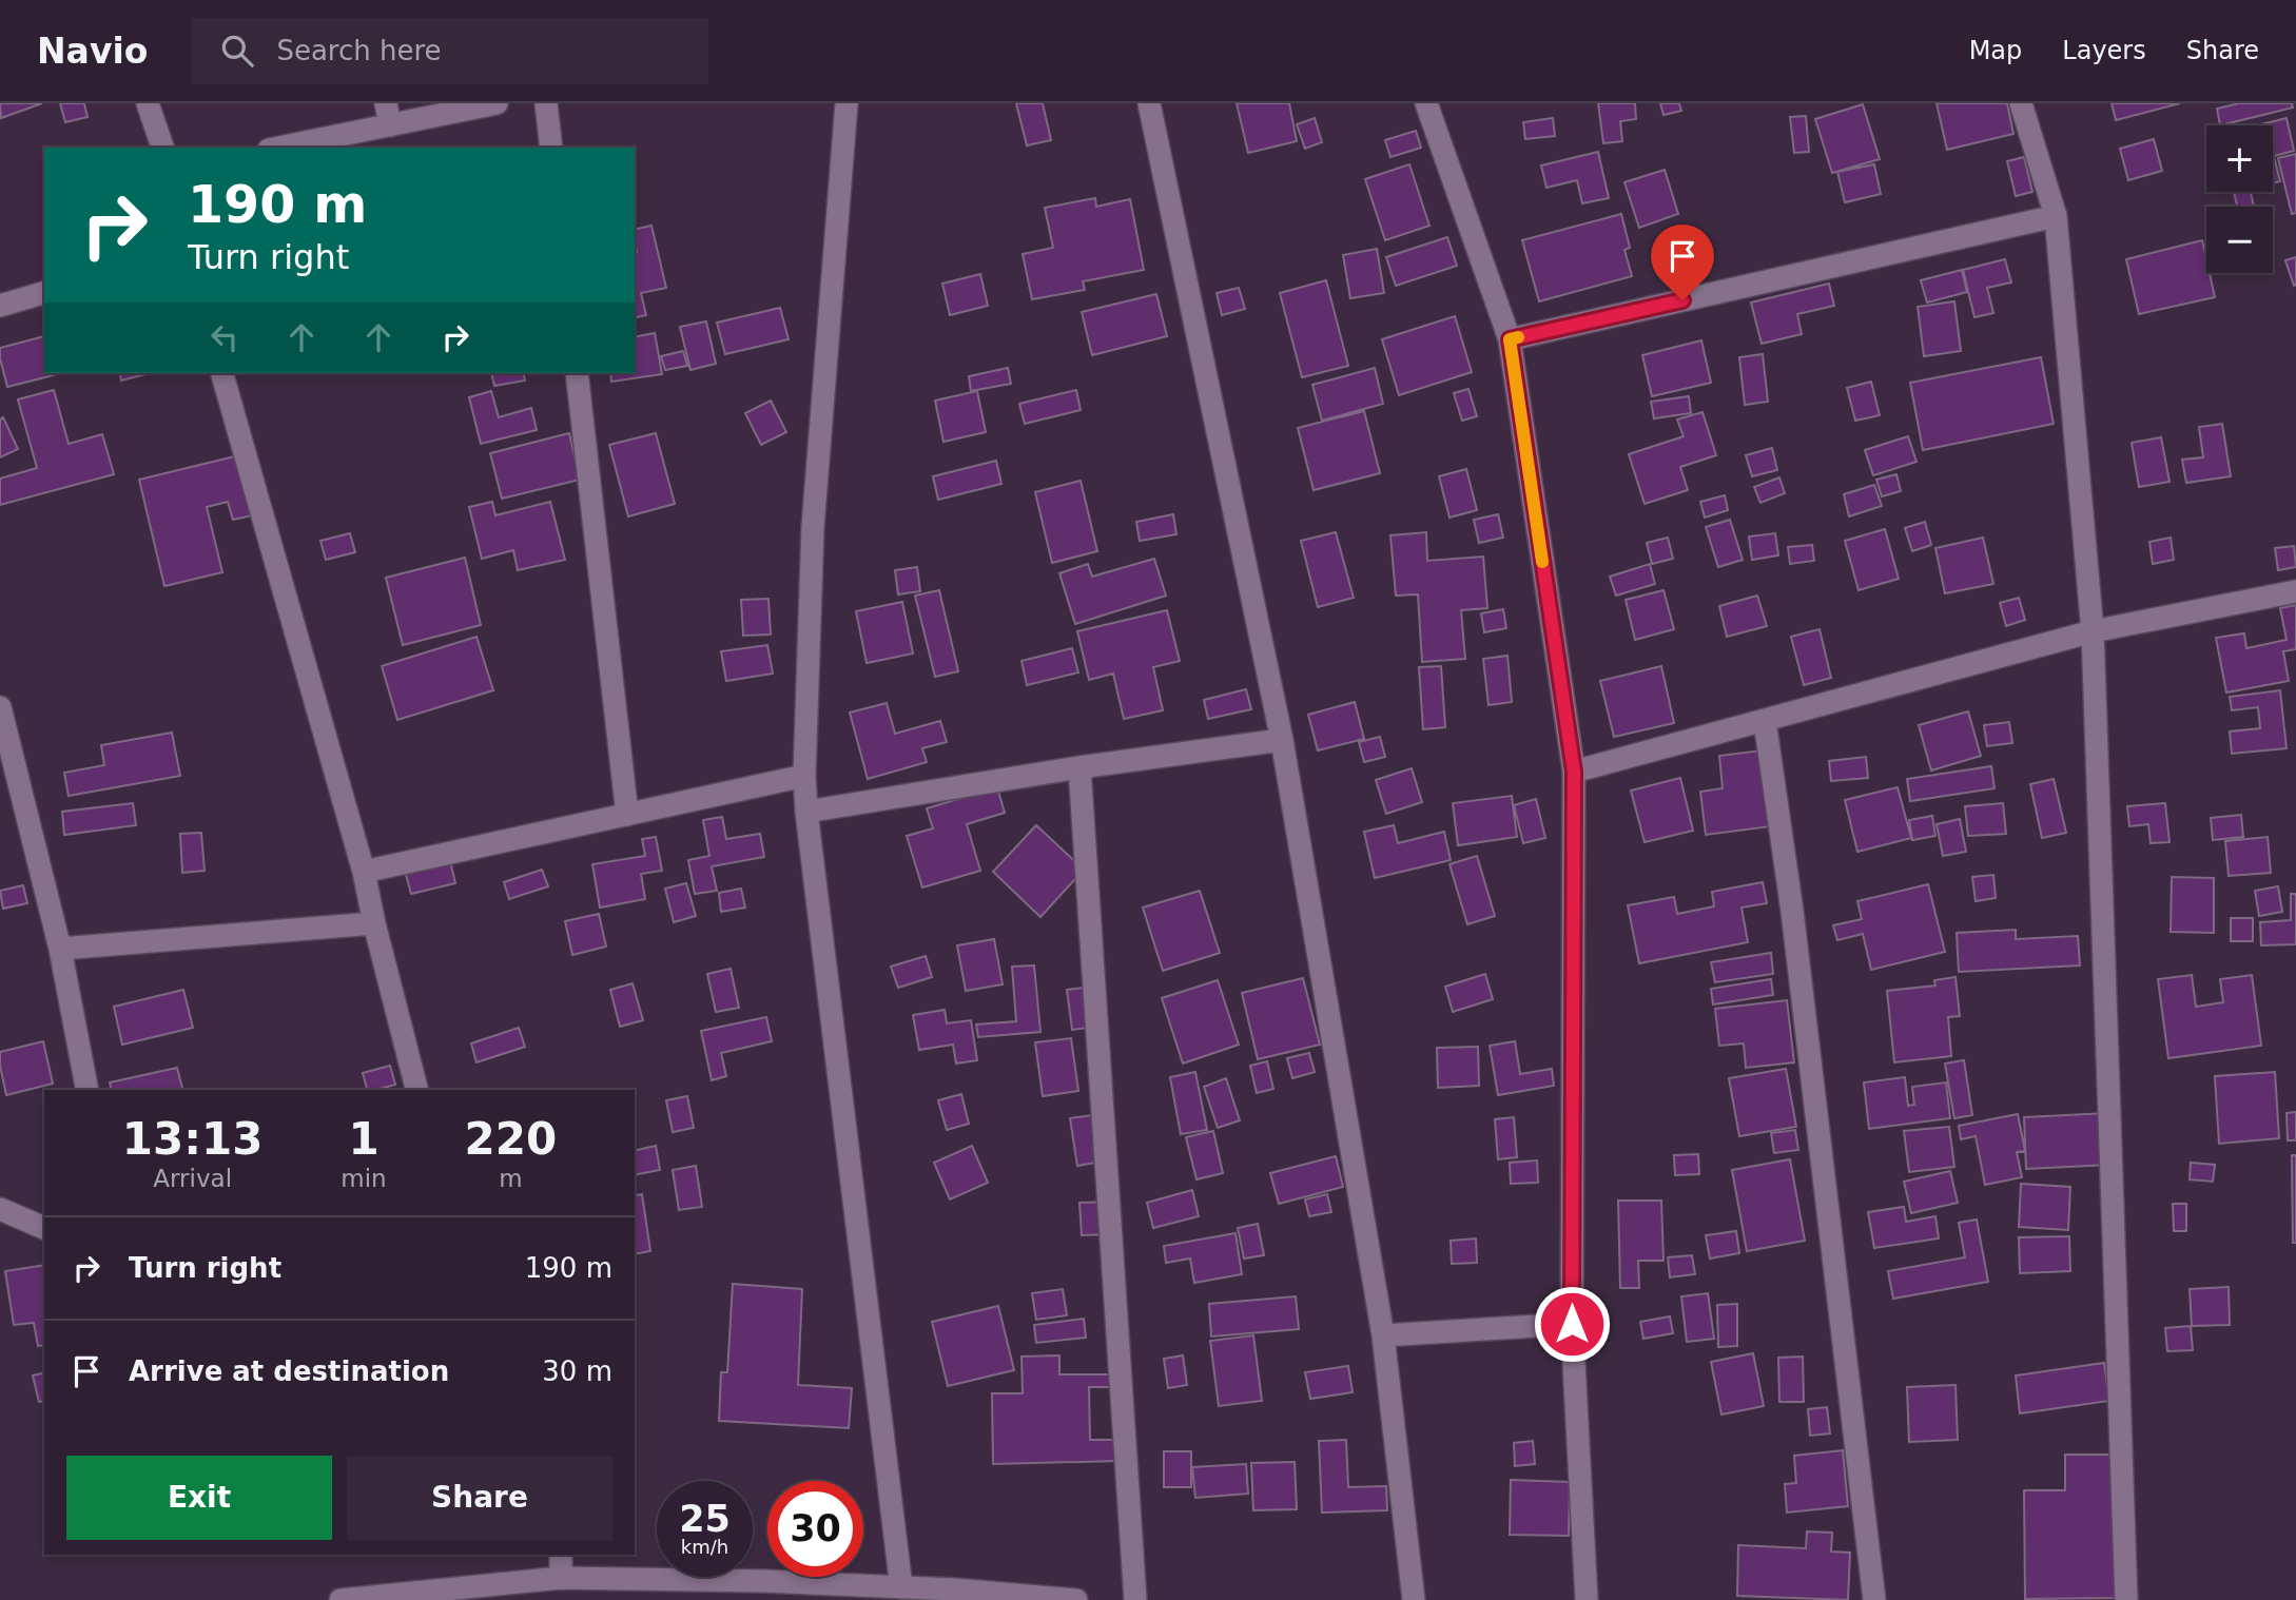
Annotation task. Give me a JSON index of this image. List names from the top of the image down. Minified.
{"page":{"header":"Navio","search":"Search here","nav":["Map","Layers","Share"],"map_buttons":["+","−"],"turn":["190 m","Turn right"],"eta":["13:13","Arrival","1","min","220","m"],"list":[{"name":"Turn right","value":"190 m"},{"name":"Arrive at destination","value":"30 m"}],"buttons":["Exit","Share"],"speed":"25 km/h","limit":"30"}}
